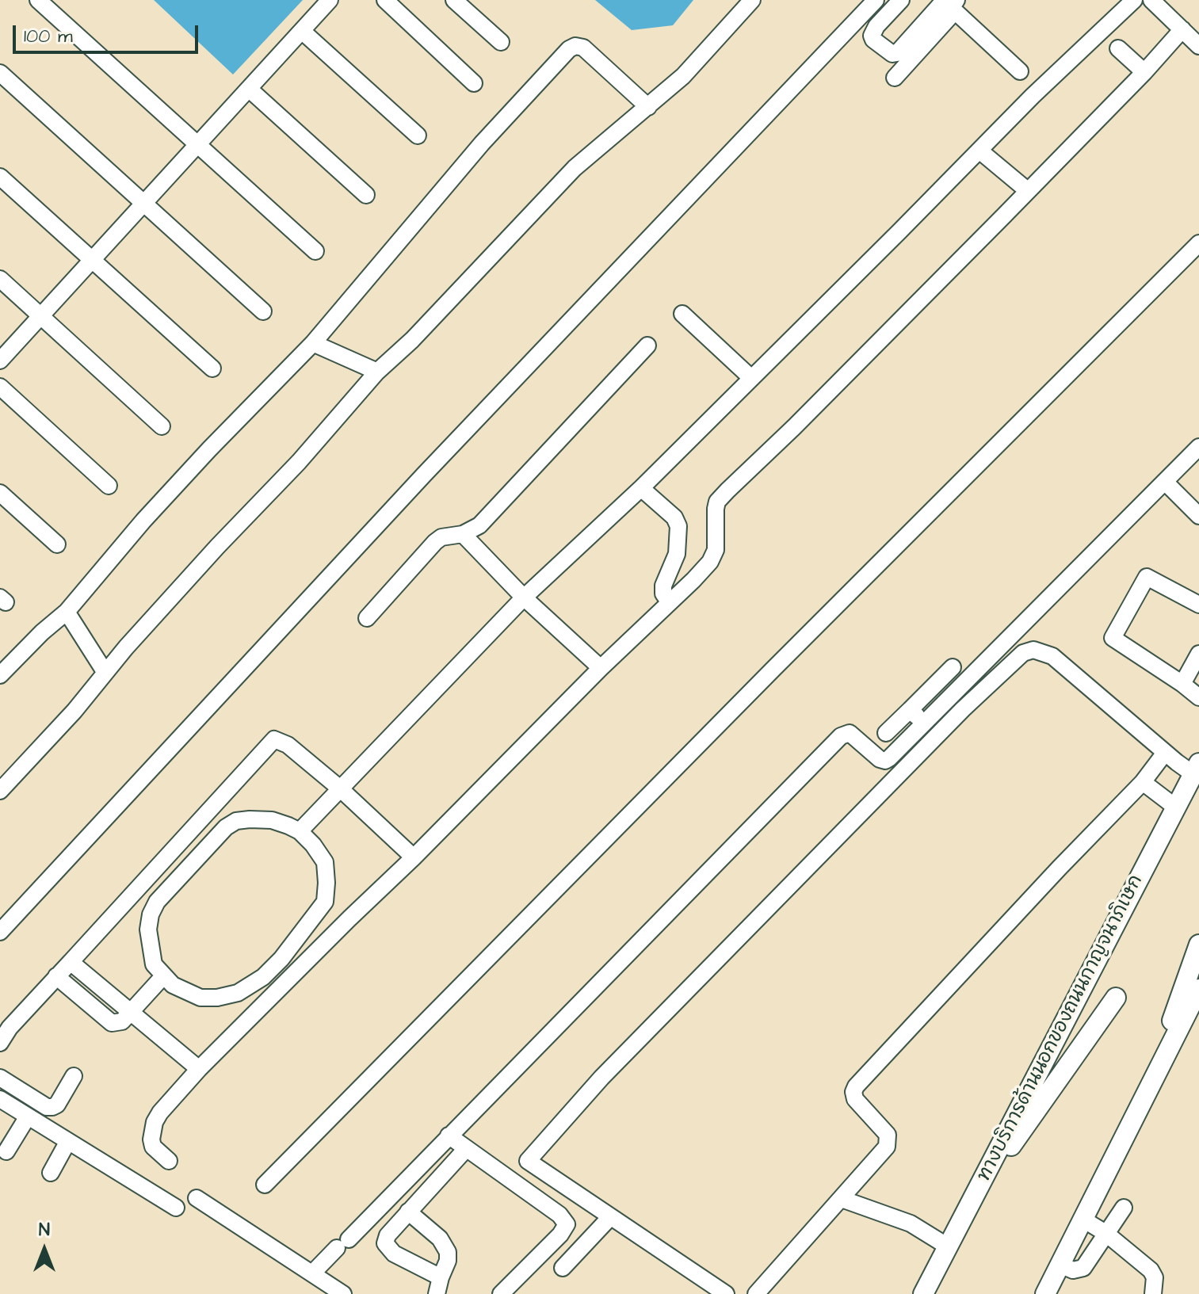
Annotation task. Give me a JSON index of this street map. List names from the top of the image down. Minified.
{"streets":{"main road":["ทางบริการด้านนอกของถนนกาญจนาภิเษก"]},"scale_bar":"100 m","north":"top"}
